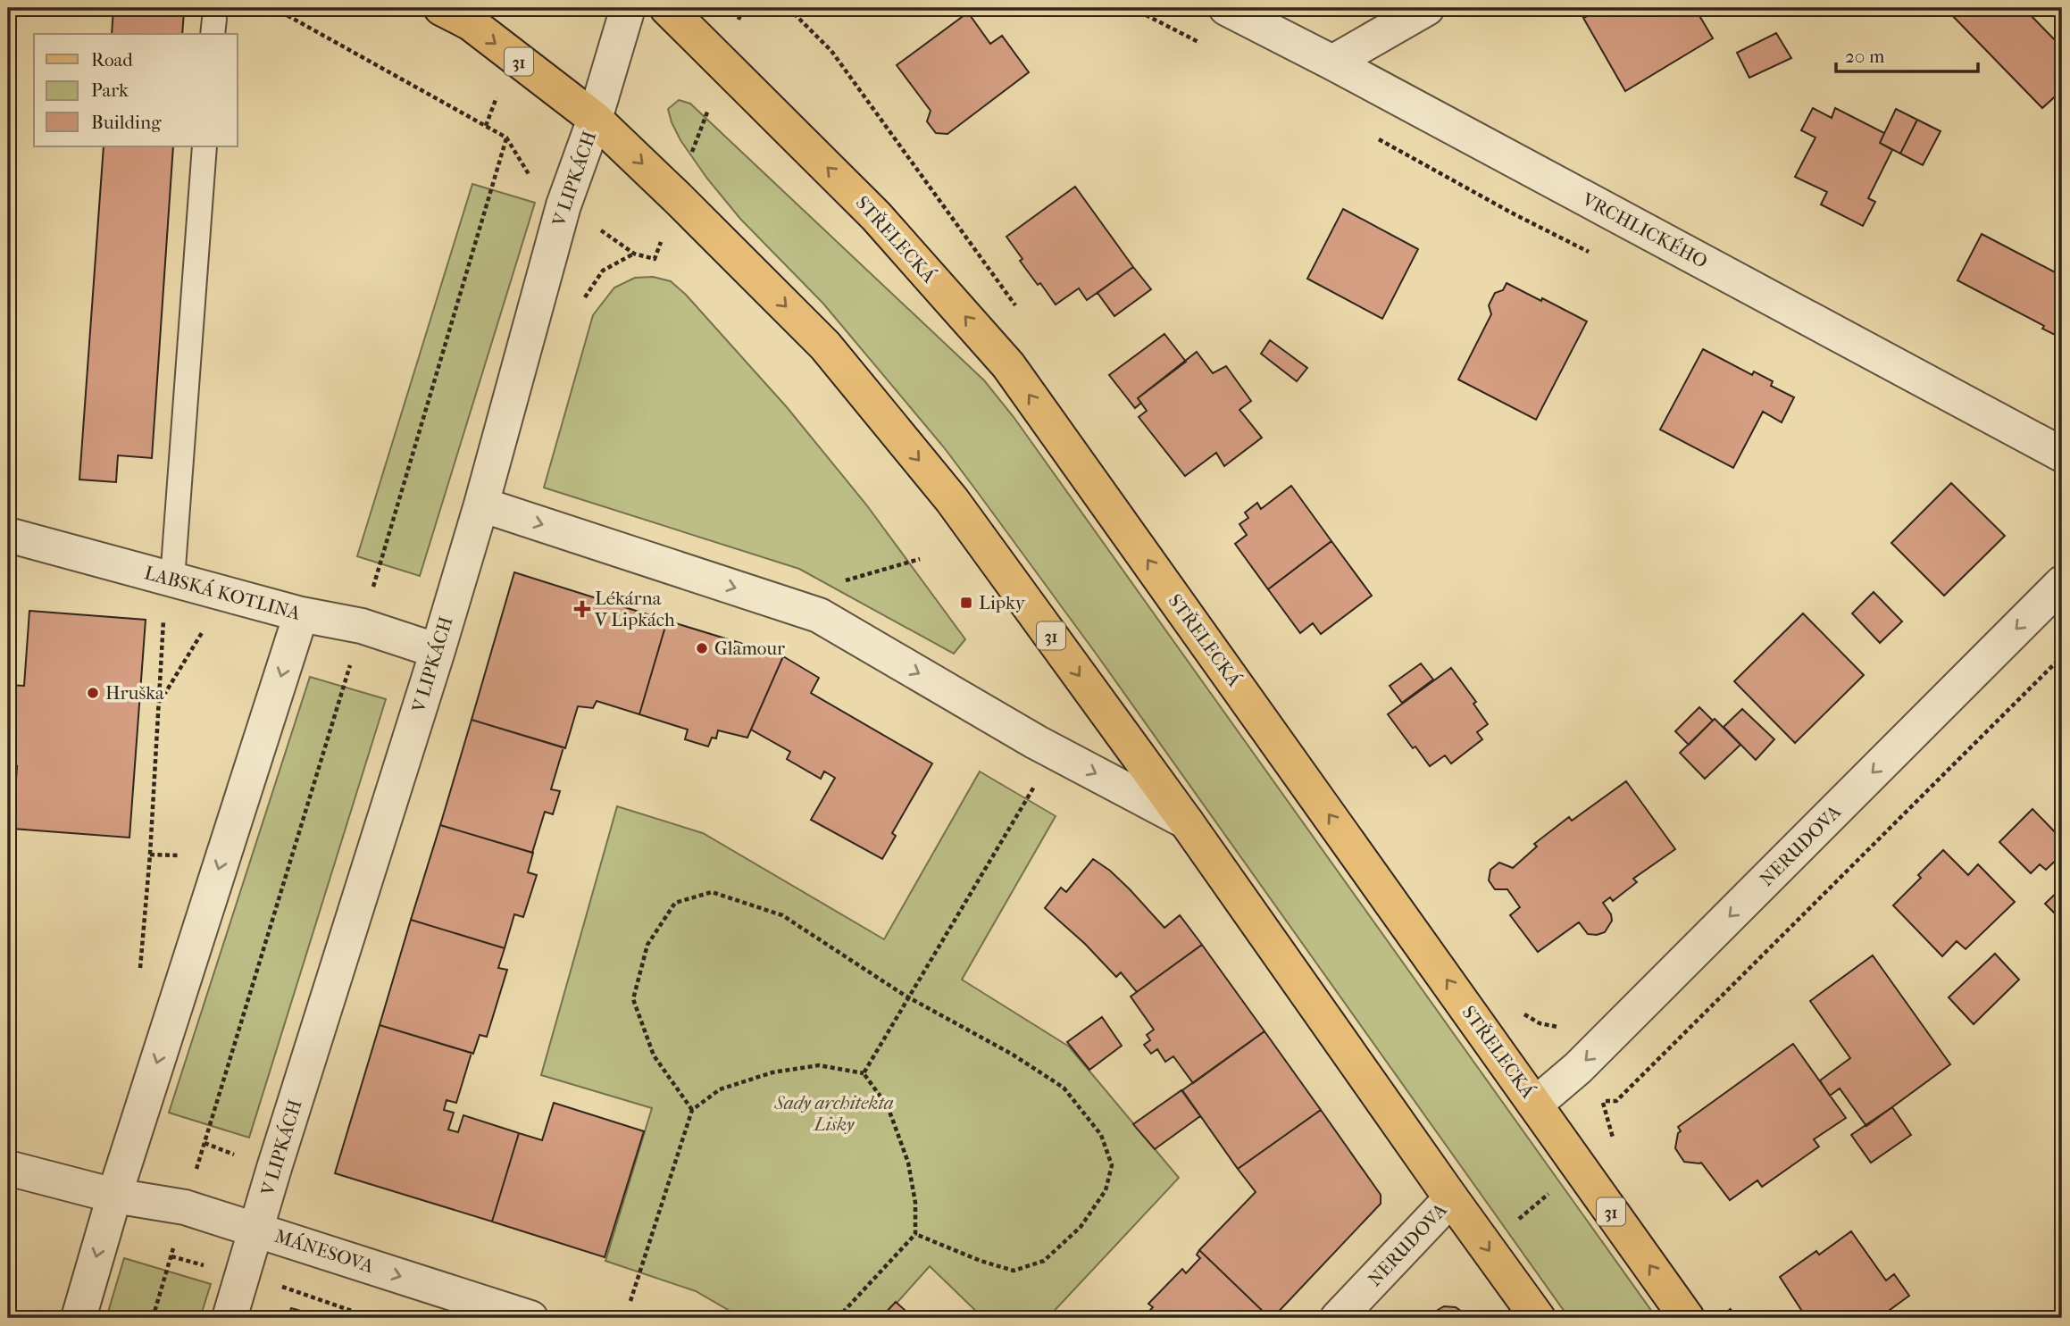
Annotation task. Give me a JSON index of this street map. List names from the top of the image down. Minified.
{"streets":{"main road":["31","STŘELECKÁ"],"street":["V LIPKÁCH","VRCHLICKÉHO","LABSKÁ KOTLINA","NERUDOVA","MÁNESOVA"]},"crossings":[["31","V LIPKÁCH"],["31","NERUDOVA"],["V LIPKÁCH","LABSKÁ KOTLINA"],["V LIPKÁCH","MÁNESOVA"],["STŘELECKÁ","NERUDOVA"]],"one_way":["NERUDOVA","MÁNESOVA"],"parks":["Sady architekta Lisky"],"places":{"transit":["Lipky"],"health":["Lékárna V Lipkách"],"other":["Glamour","Hruška"]},"legend":["Road","Park","Building"],"scale_bar":"20 m"}
